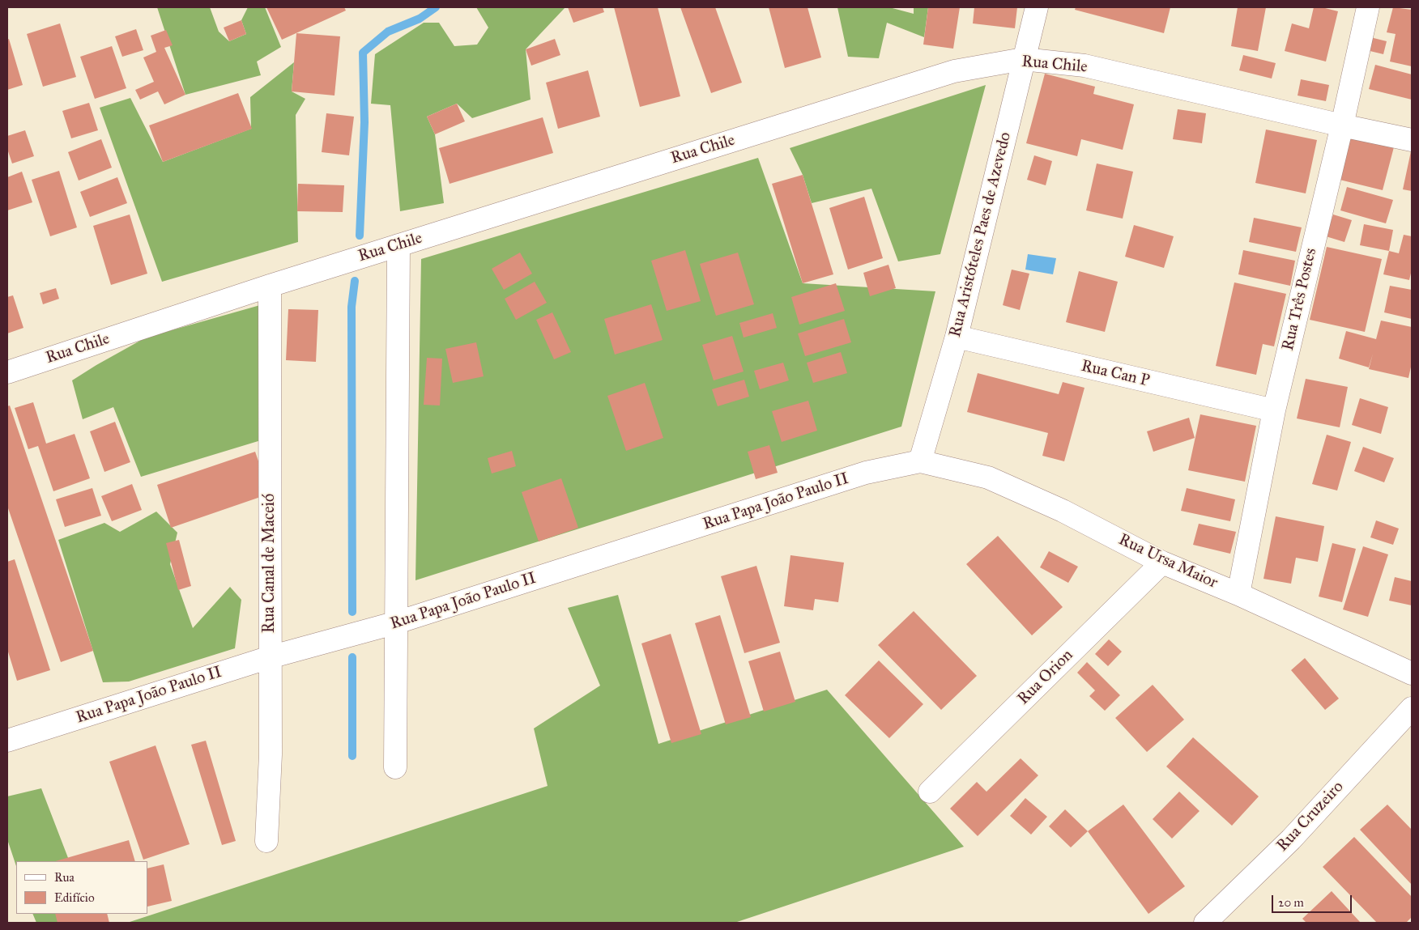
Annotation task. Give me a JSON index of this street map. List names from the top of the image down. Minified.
{"streets":{"street":["Rua Chile","Rua Aristóteles Paes de Azevedo","Rua Três Postes","Rua Can P","Rua Papa João Paulo II","Rua Ursa Maior","Rua Canal de Maceió","Rua Orion","Rua Cruzeiro"]},"crossings":[["Rua Chile","Rua Aristóteles Paes de Azevedo"],["Rua Chile","Rua Três Postes"],["Rua Chile","Rua Canal de Maceió"],["Rua Aristóteles Paes de Azevedo","Rua Can P"],["Rua Aristóteles Paes de Azevedo","Rua Papa João Paulo II"],["Rua Aristóteles Paes de Azevedo","Rua Ursa Maior"],["Rua Três Postes","Rua Can P"],["Rua Três Postes","Rua Ursa Maior"],["Rua Papa João Paulo II","Rua Ursa Maior"],["Rua Papa João Paulo II","Rua Canal de Maceió"],["Rua Ursa Maior","Rua Orion"]],"legend":["Rua","Edifício"],"scale_bar":"20 m"}
